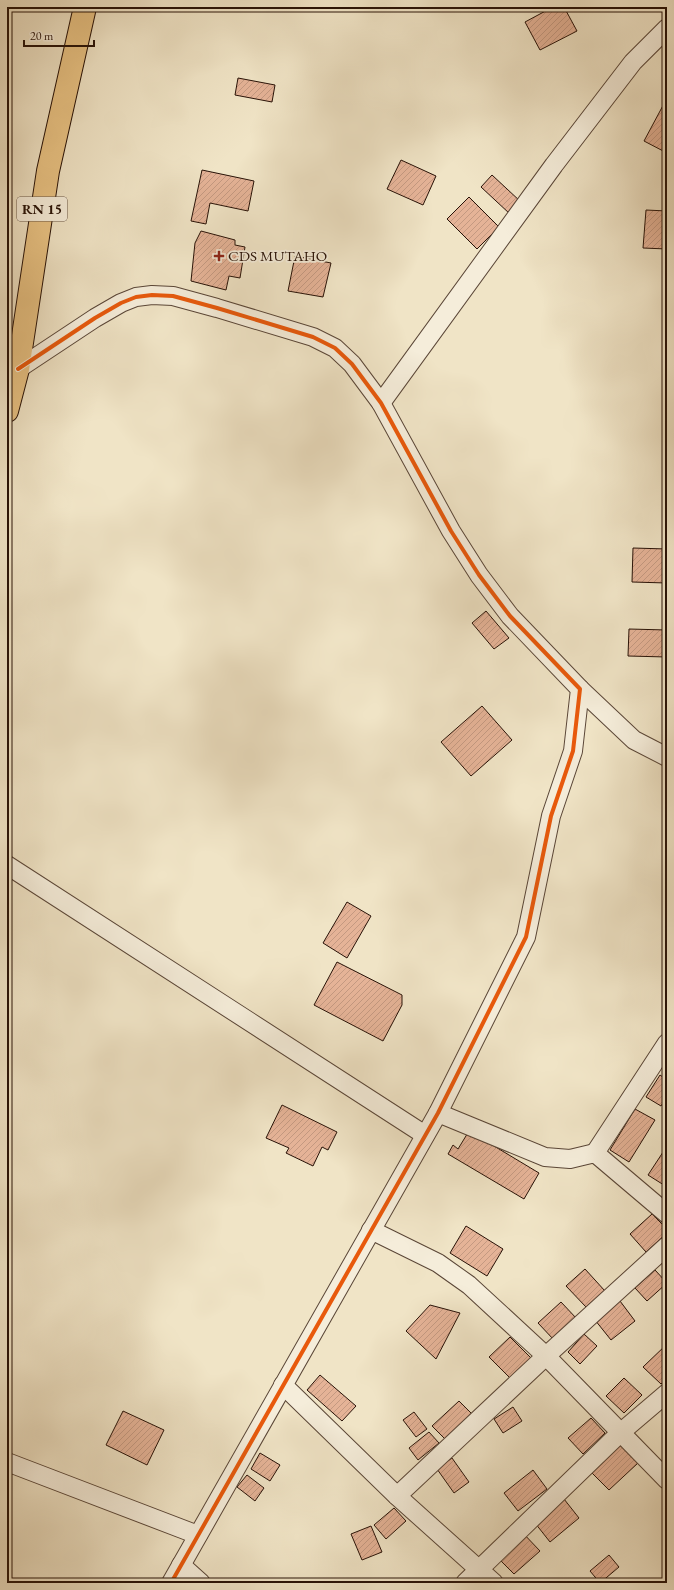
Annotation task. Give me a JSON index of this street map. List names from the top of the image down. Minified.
{"streets":{"main road":["RN 15"]},"places":{"health":["CDS MUTAHO"]},"scale_bar":"20 m"}
